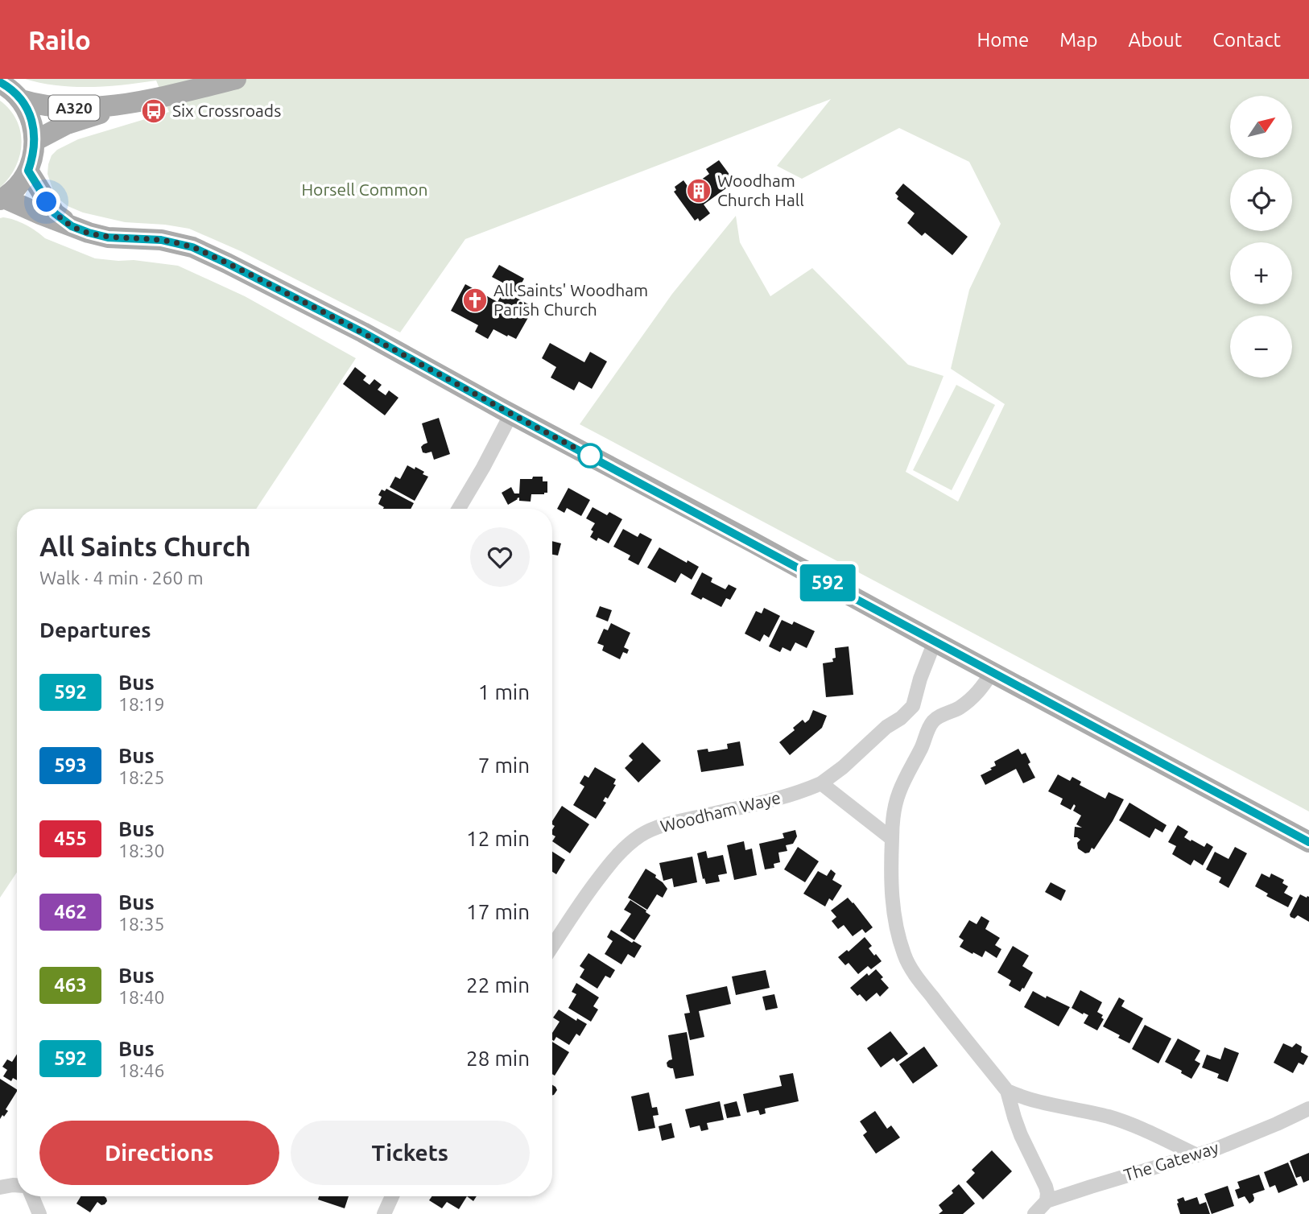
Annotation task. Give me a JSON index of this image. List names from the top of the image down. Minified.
{"streets":{"main road":["A320"],"street":["Woodham Waye","The Gateway"]},"parks":["Horsell Common"],"places":{"bus stop":["Six Crossroads"],"building":["Woodham Church Hall"],"church":["All Saints' Woodham Parish Church"]},"lines":["bus line 592"],"north":"top right","page":{"header":"Railo","nav":["Home","Map","About","Contact"],"on_map":"592","map_buttons":["+","−"],"heading":[["All Saints Church","Walk · 4 min · 260 m"],"Departures"],"list":[{"mark":"592","name":"Bus","note":"18:19","value":"1 min"},{"mark":"593","name":"Bus","note":"18:25","value":"7 min"},{"mark":"455","name":"Bus","note":"18:30","value":"12 min"},{"mark":"462","name":"Bus","note":"18:35","value":"17 min"},{"mark":"463","name":"Bus","note":"18:40","value":"22 min"},{"mark":"592","name":"Bus","note":"18:46","value":"28 min"}],"buttons":["Directions","Tickets"]}}
